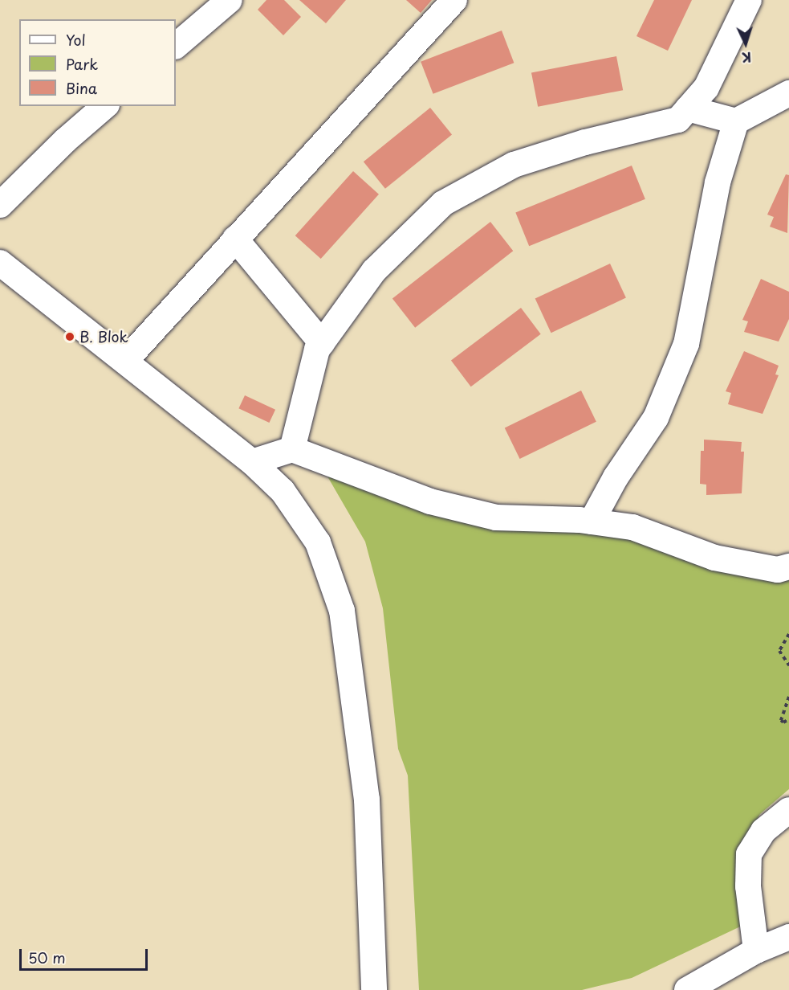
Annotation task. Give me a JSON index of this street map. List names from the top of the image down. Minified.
{"places":["B. Blok"],"legend":["Yol","Park","Bina"],"scale_bar":"50 m","north":"bottom"}
